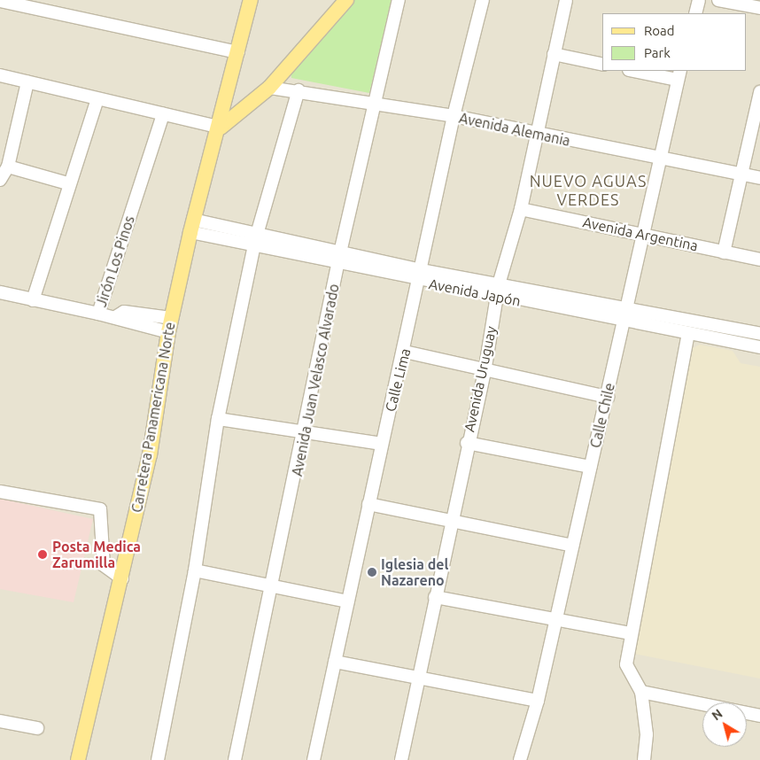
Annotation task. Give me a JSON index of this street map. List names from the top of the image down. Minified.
{"streets":{"main road":["Carretera Panamericana Norte"],"street":["Avenida Alemania","Avenida Argentina","Jirón Los Pinos","Avenida Japón","Avenida Uruguay","Avenida Juan Velasco Alvarado","Calle Lima","Calle Chile"]},"crossings":[["Avenida Alemania","Avenida Uruguay"],["Avenida Alemania","Avenida Juan Velasco Alvarado"],["Avenida Alemania","Calle Lima"],["Avenida Alemania","Calle Chile"],["Avenida Argentina","Avenida Uruguay"],["Avenida Argentina","Calle Chile"],["Avenida Japón","Avenida Uruguay"],["Avenida Japón","Calle Lima"],["Avenida Japón","Calle Chile"]],"districts":["NUEVO AGUAS VERDES"],"places":["Posta Medica Zarumilla","Iglesia del Nazareno"],"legend":["Road","Park"],"north":"top left"}
